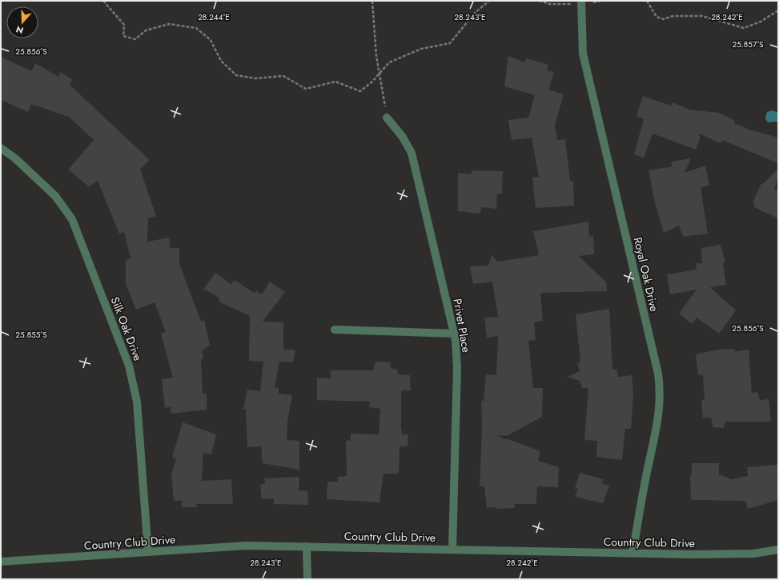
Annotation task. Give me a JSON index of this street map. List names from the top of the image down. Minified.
{"streets":{"street":["Royal Oak Drive","Privet Place","Silk Oak Drive","Country Club Drive"]},"crossings":[["Royal Oak Drive","Country Club Drive"],["Privet Place","Country Club Drive"],["Silk Oak Drive","Country Club Drive"]],"north":"bottom","coordinates":["28.244°E","28.243°E","28.242°E","25.857°S","25.856°S","25.855°S"]}
